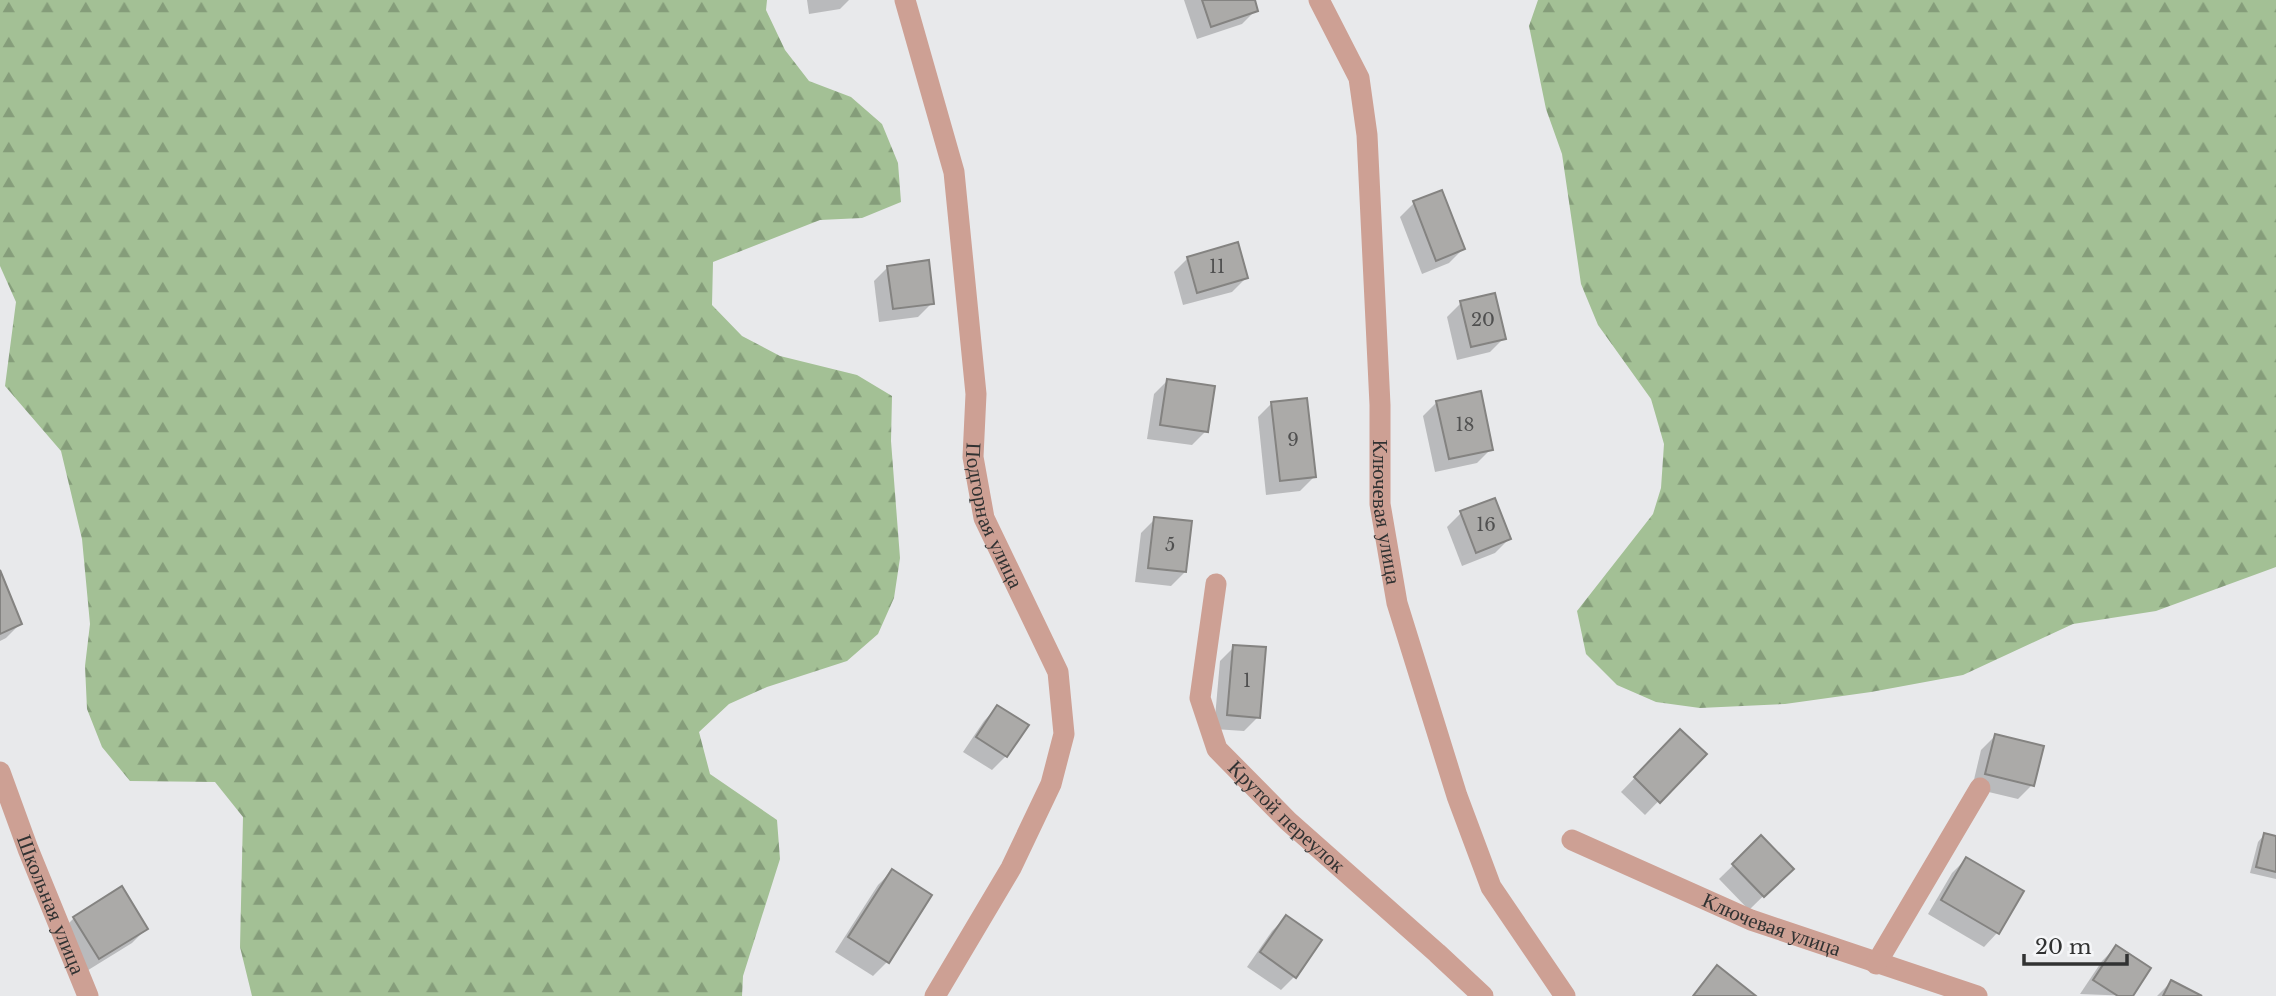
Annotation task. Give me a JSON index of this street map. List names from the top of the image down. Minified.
{"streets":{"street":["Ключевая улица","Подгорная улица","Крутой переулок","Школьная улица"]},"house_numbers":["11","20","18","9","16","5","1"],"scale_bar":"20 m"}
